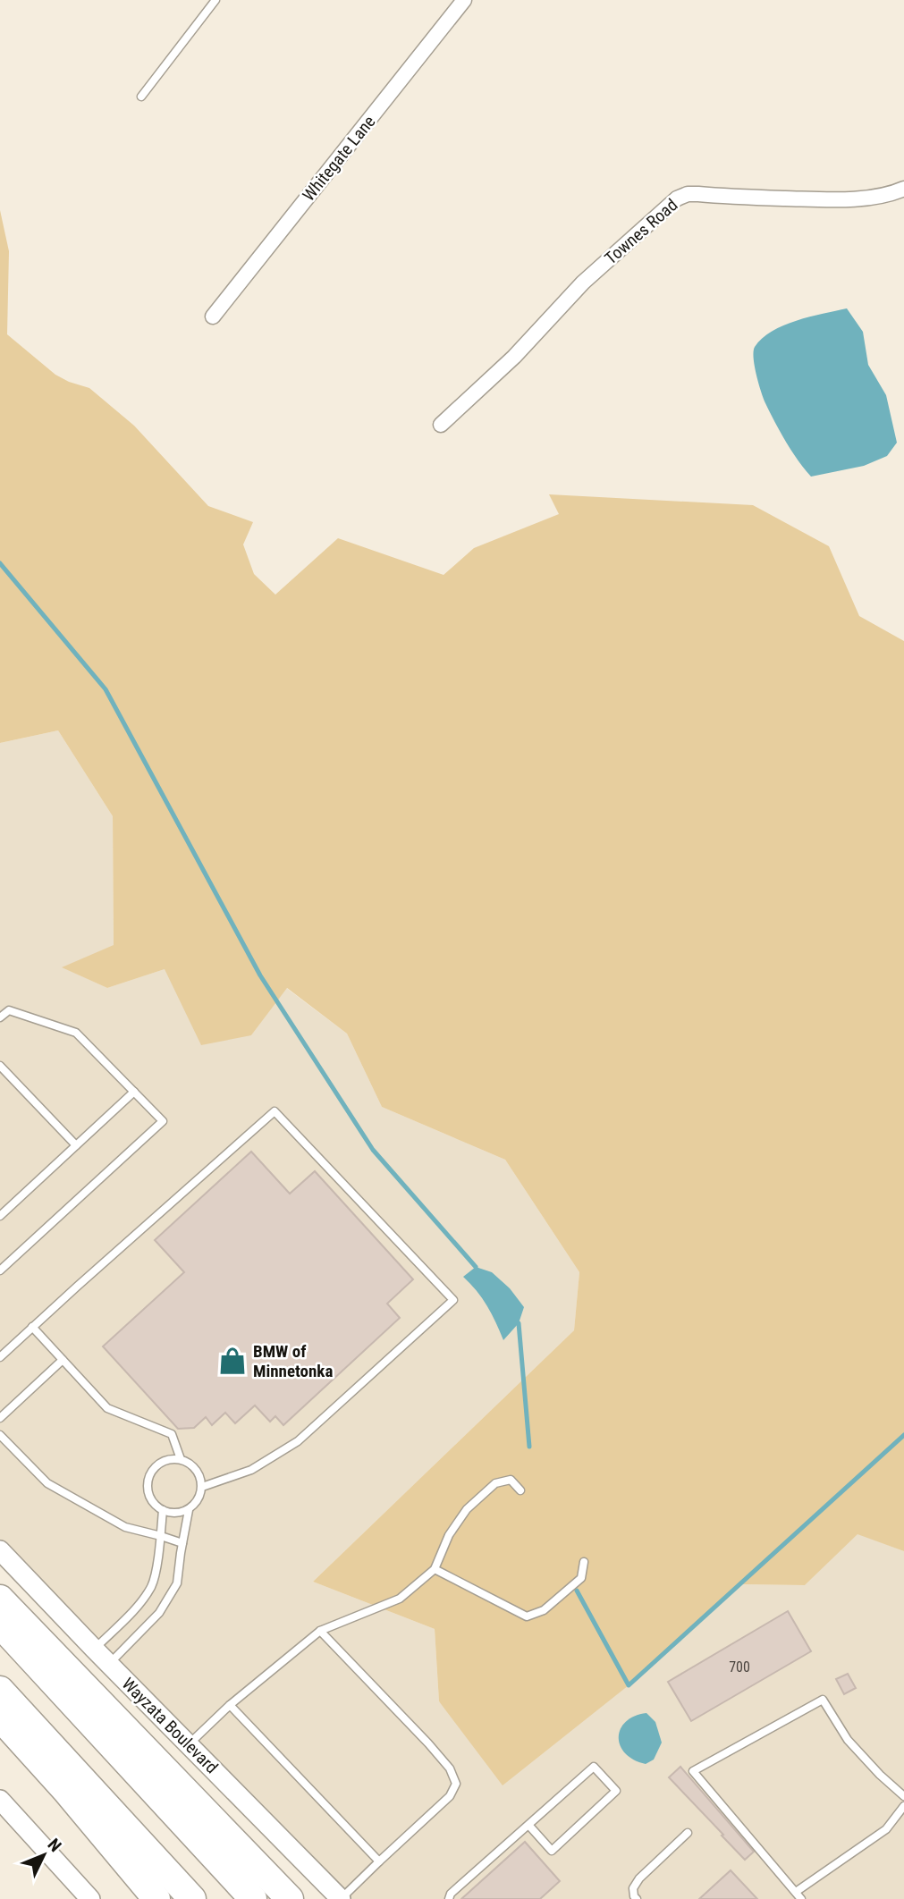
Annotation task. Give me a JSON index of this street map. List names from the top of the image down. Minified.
{"streets":{"street":["Whitegate Lane","Townes Road","Wayzata Boulevard"]},"places":{"shop":["BMW of Minnetonka"]},"house_numbers":["700"],"north":"top right"}
